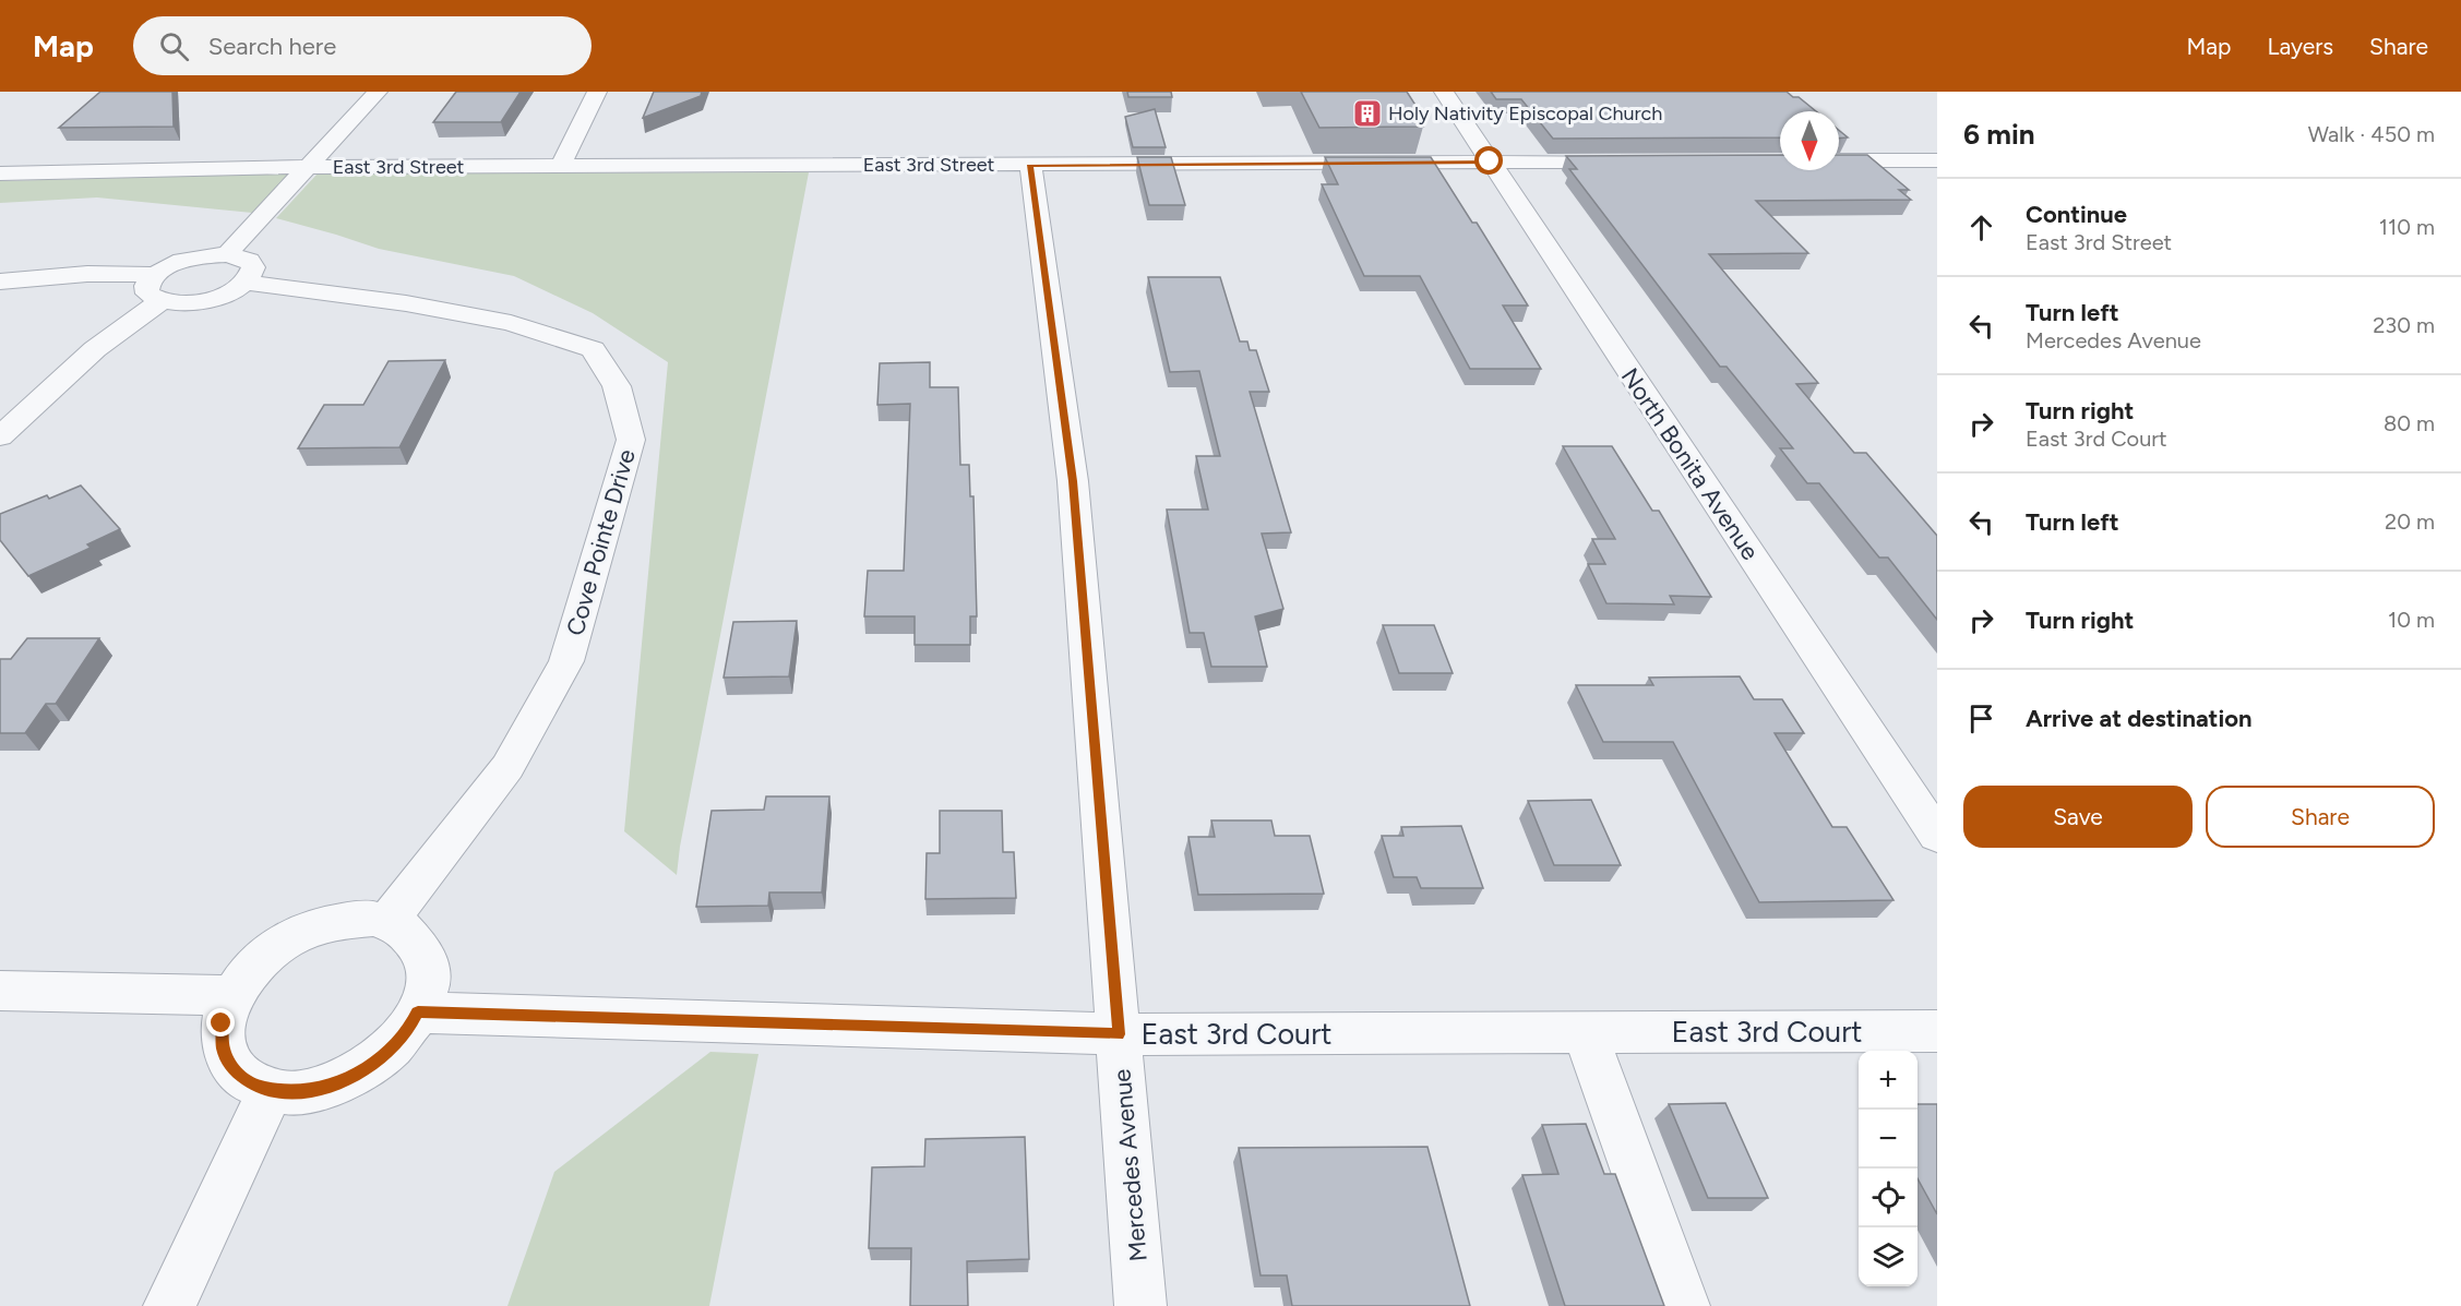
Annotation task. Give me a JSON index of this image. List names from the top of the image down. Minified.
{"streets":{"street":["East 3rd Street","North Bonita Avenue","Cove Pointe Drive","East 3rd Court","Mercedes Avenue"]},"crossings":[["East 3rd Street","North Bonita Avenue"],["East 3rd Street","Mercedes Avenue"],["Cove Pointe Drive","East 3rd Court"],["East 3rd Court","Mercedes Avenue"]],"places":{"building":["Holy Nativity Episcopal Church"]},"north":"bottom","page":{"header":"Map","search":"Search here","nav":["Map","Layers","Share"],"heading":["6 min","Walk · 450 m"],"list":[["Continue","East 3rd Street","110 m"],["Turn left","Mercedes Avenue","230 m"],["Turn right","East 3rd Court","80 m"],["Turn left","20 m"],["Turn right","10 m"],"Arrive at destination"],"buttons":["Save","Share"],"map_buttons":["+","−"]}}
